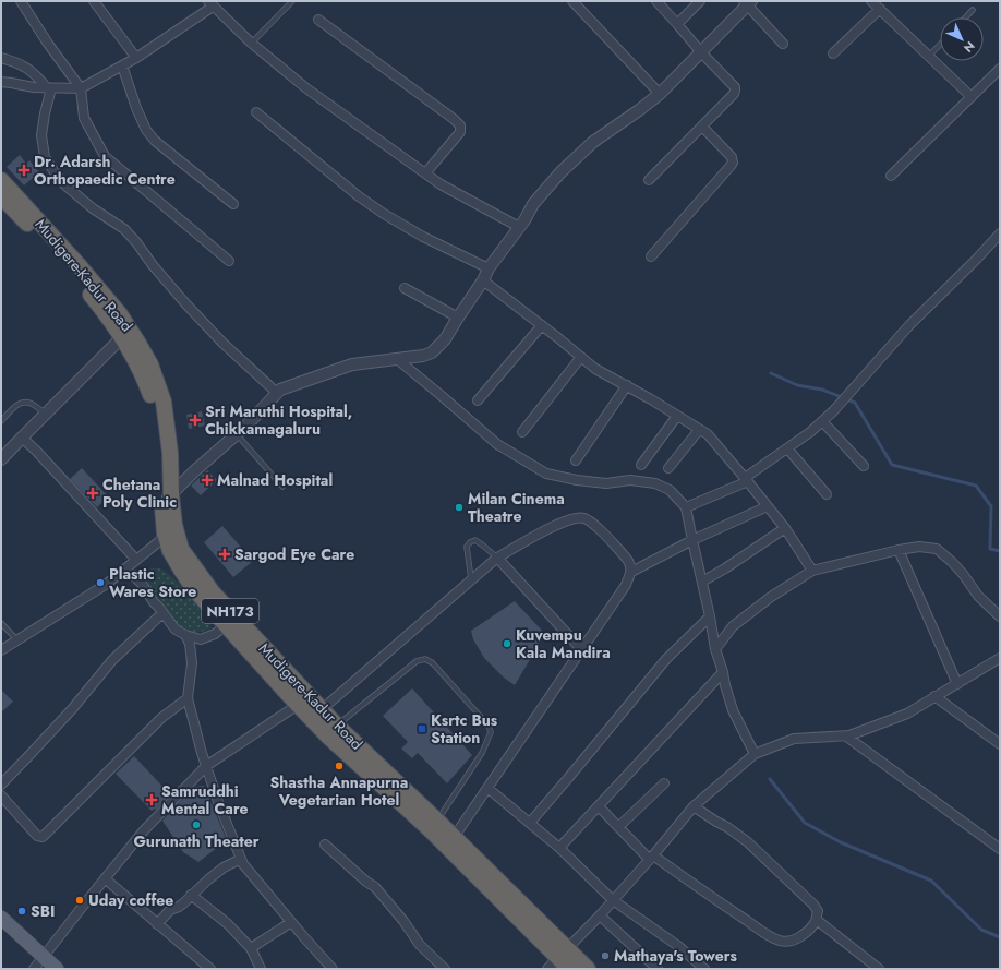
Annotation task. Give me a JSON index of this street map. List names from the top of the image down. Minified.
{"streets":{"highway":["Mudigere-Kadur Road","NH173"]},"places":{"health":["Dr. Adarsh Orthopaedic Centre","Sri Maruthi Hospital, Chikkamagaluru","Malnad Hospital","Chetana Poly Clinic","Sargod Eye Care","Samruddhi Mental Care"],"other":["Milan Cinema Theatre","Plastic Wares Store","Kuvempu Kala Mandira","Shastha Annapurna Vegetarian Hotel","Gurunath Theater","Uday coffee","SBI","Mathaya's Towers"],"transit":["Ksrtc Bus Station"]},"north":"bottom right"}
